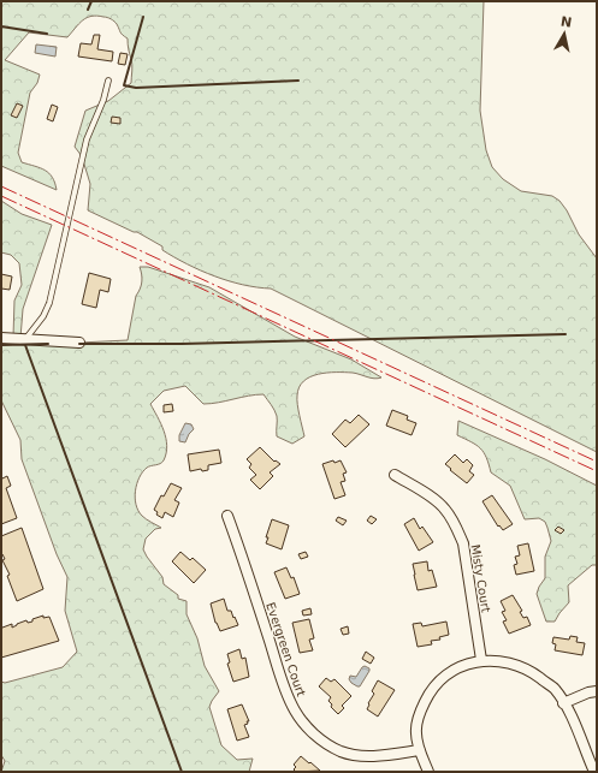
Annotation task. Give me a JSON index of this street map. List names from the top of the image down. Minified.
{"streets":{"street":["Misty Court","Evergreen Court"]},"north":"top"}
